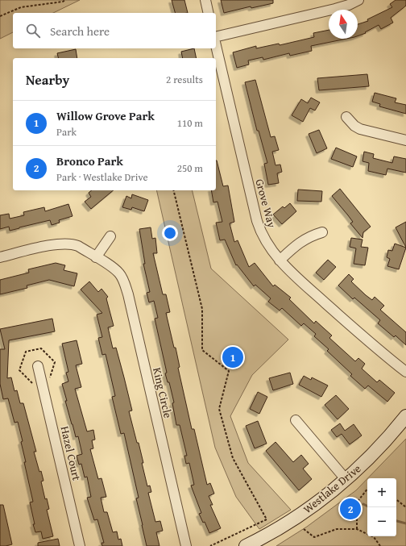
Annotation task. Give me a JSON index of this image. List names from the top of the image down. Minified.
{"streets":{"street":["Grove Way","King Circle","Hazel Court","Westlake Drive"]},"north":"top","page":{"search":"Search here","heading":["Nearby","2 results"],"list":[{"mark":"1","name":"Willow Grove Park","note":"Park","value":"110 m"},{"mark":"2","name":"Bronco Park","note":"Park · Westlake Drive","value":"250 m"}],"pins":["1","2"],"map_buttons":["+","−"]}}
